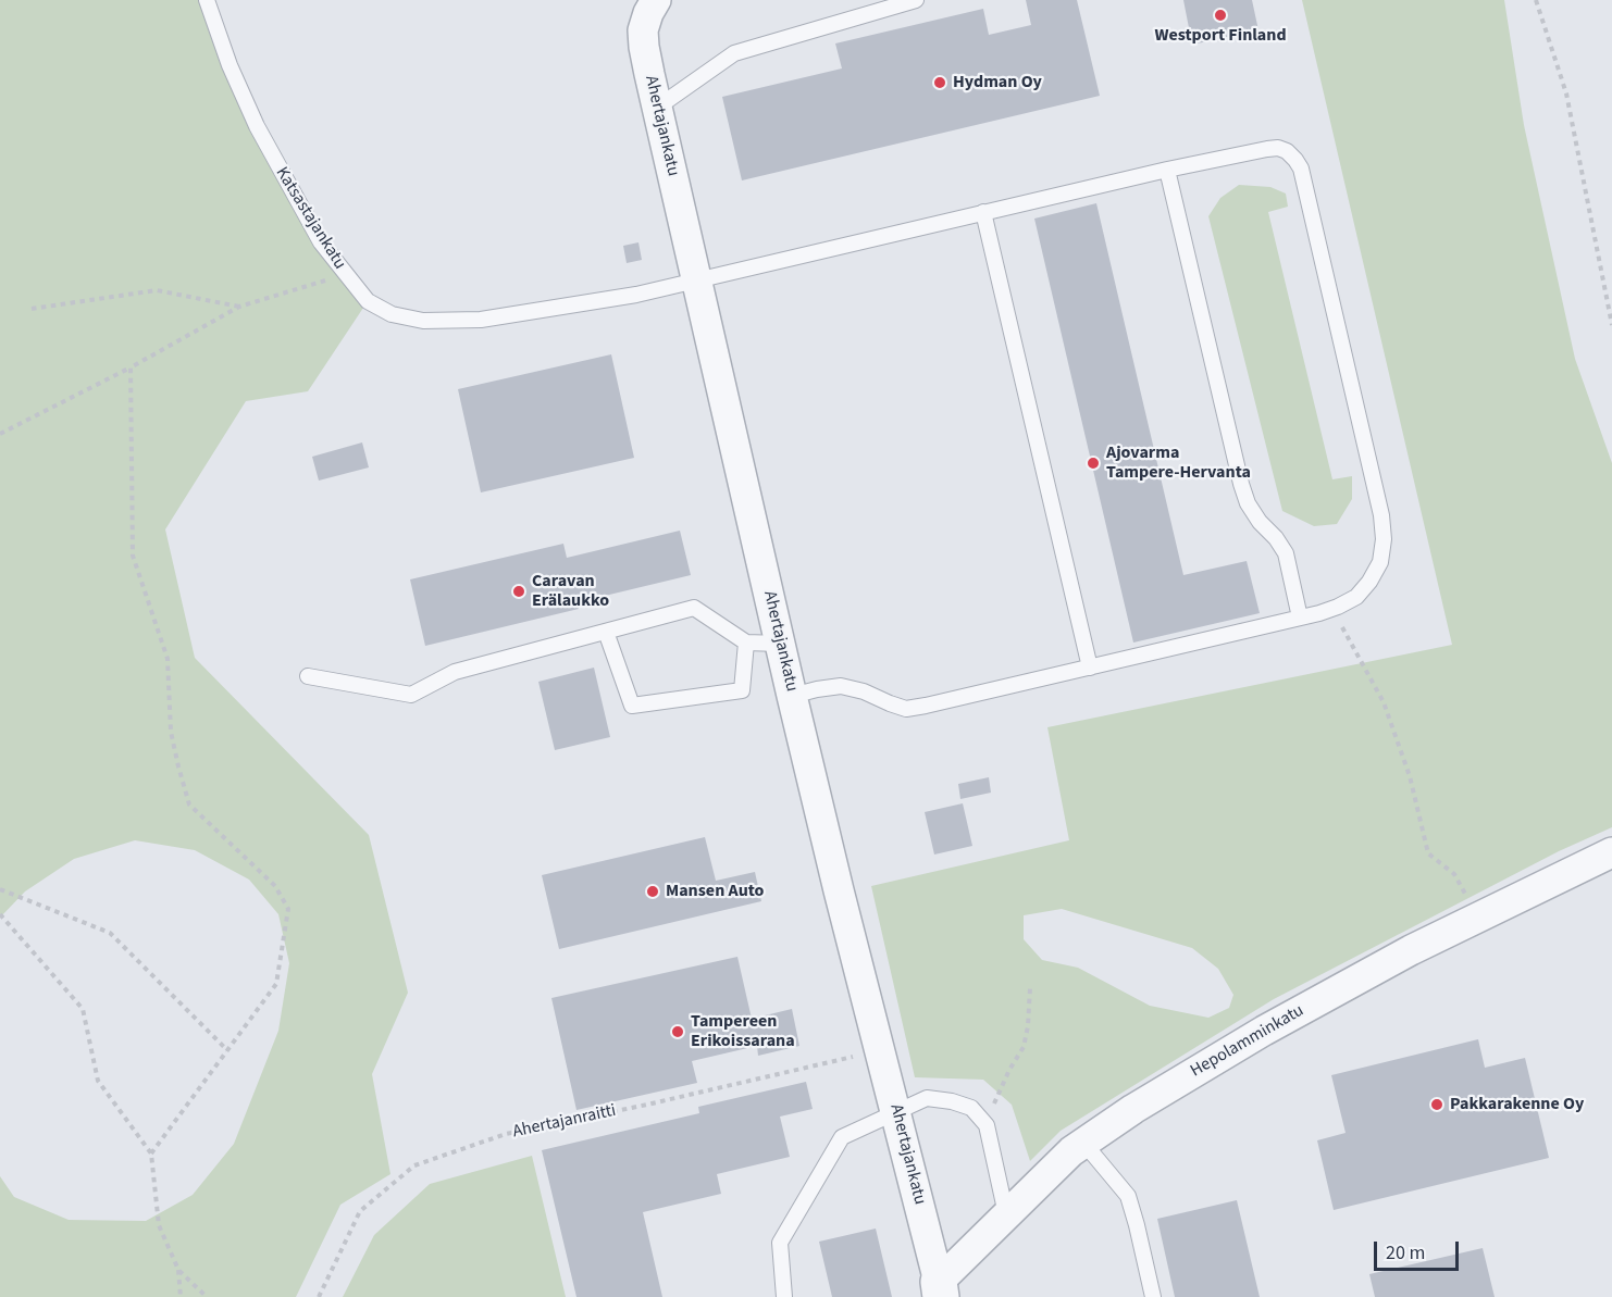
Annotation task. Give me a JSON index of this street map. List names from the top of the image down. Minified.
{"streets":{"street":["Ahertajankatu","Hepolamminkatu"],"lane":["Katsastajankatu"],"path":["Ahertajanraitti"]},"crossings":[["Ahertajankatu","Katsastajankatu"],["Ahertajankatu","Hepolamminkatu"],["Ahertajankatu","Ahertajanraitti"]],"places":["Westport Finland","Hydman Oy","Ajovarma Tampere-Hervanta","Caravan Erälaukko","Mansen Auto","Tampereen Erikoissarana","Pakkarakenne Oy"],"scale_bar":"20 m"}
